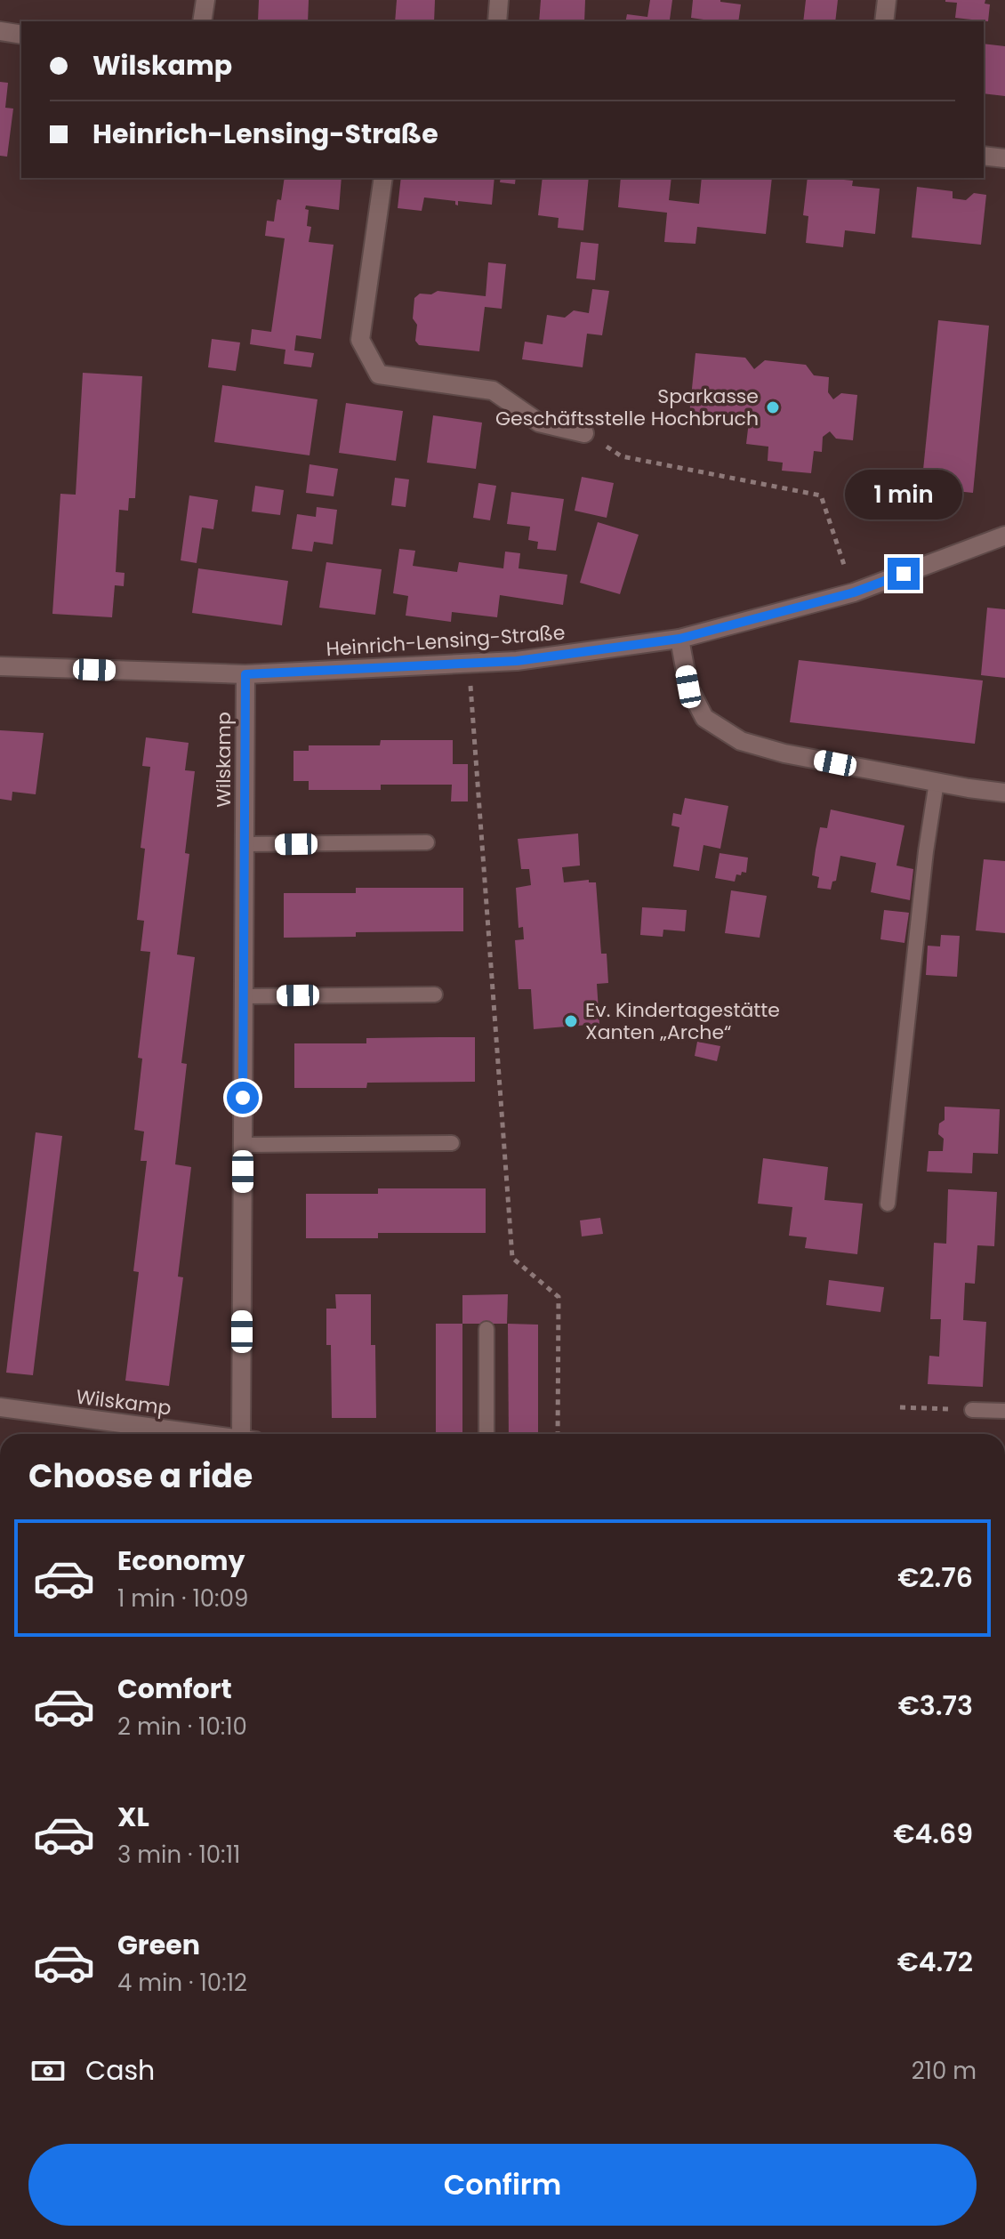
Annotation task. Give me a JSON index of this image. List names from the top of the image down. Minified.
{"streets":{"street":["Heinrich-Lensing-Straße","Wilskamp"]},"crossings":[["Heinrich-Lensing-Straße","Wilskamp"]],"places":["Sparkasse Geschäftsstelle Hochbruch","Ev. Kindertagestätte Xanten „Arche“"],"page":{"banner":["Wilskamp","Heinrich-Lensing-Straße"],"bubble":"1 min","heading":"Choose a ride","list":[{"name":"Economy","note":"1 min · 10:09","value":"€2.76"},{"name":"Comfort","note":"2 min · 10:10","value":"€3.73"},{"name":"XL","note":"3 min · 10:11","value":"€4.69"},{"name":"Green","note":"4 min · 10:12","value":"€4.72"}],"pay":["Cash","210 m"],"buttons":"Confirm"}}
